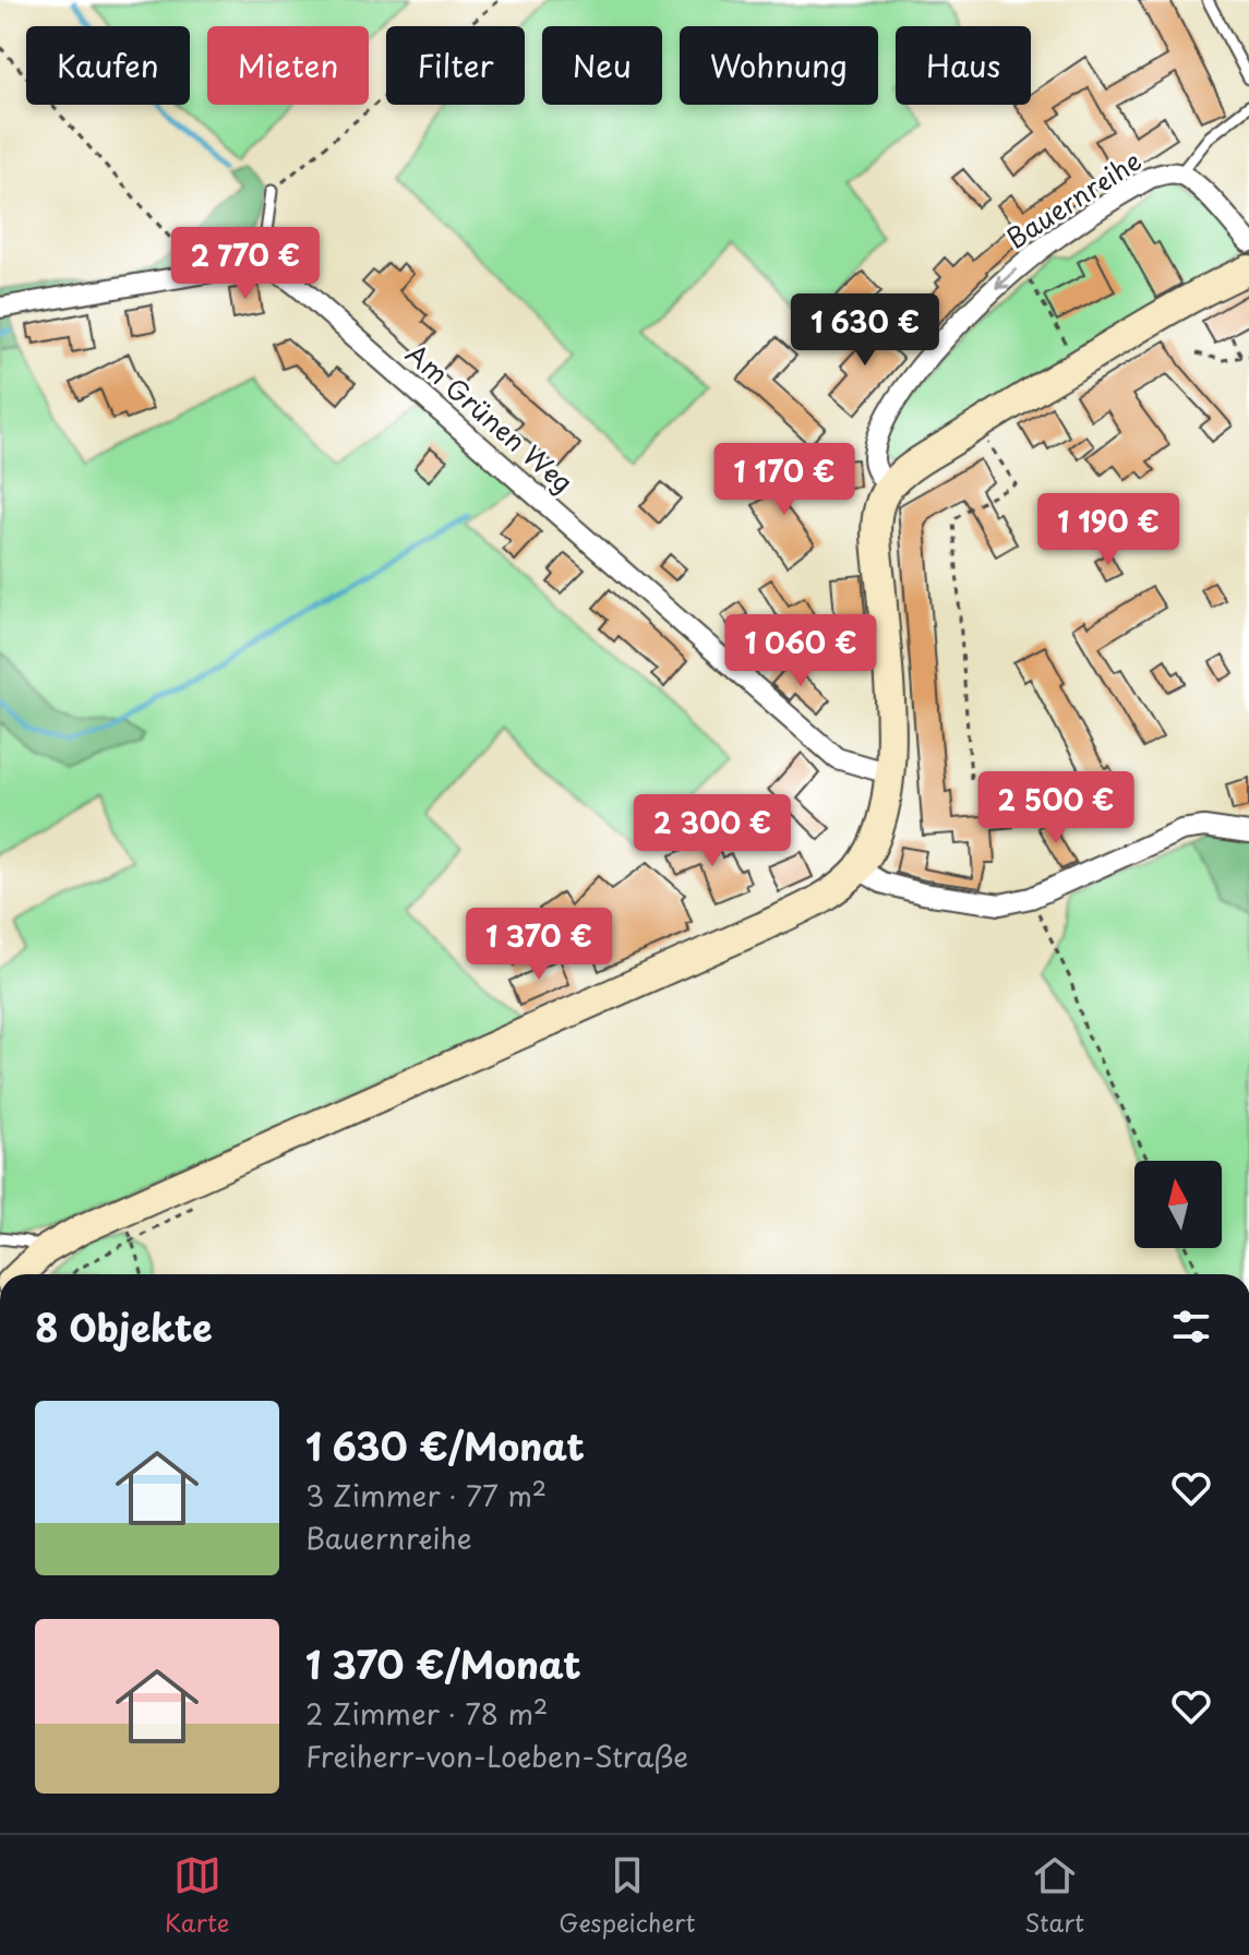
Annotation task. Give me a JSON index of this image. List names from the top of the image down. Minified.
{"streets":{"street":["Bauernreihe","Am Grünen Weg"]},"one_way":["Bauernreihe"],"north":"top","page":{"chip":["Kaufen","Mieten","Filter","Neu","Wohnung","Haus"],"price":["2 770 €","1 630 €","1 170 €","1 190 €","1 060 €","2 500 €","2 300 €","1 370 €"],"heading":"8 Objekte","list":[{"name":"1 630 €/Monat","note":"3 Zimmer · 77 m² · Bauernreihe"},{"name":"1 370 €/Monat","note":"2 Zimmer · 78 m² · Freiherr-von-Loeben-Straße"}],"tabs":["Karte","Gespeichert","Start"]}}
